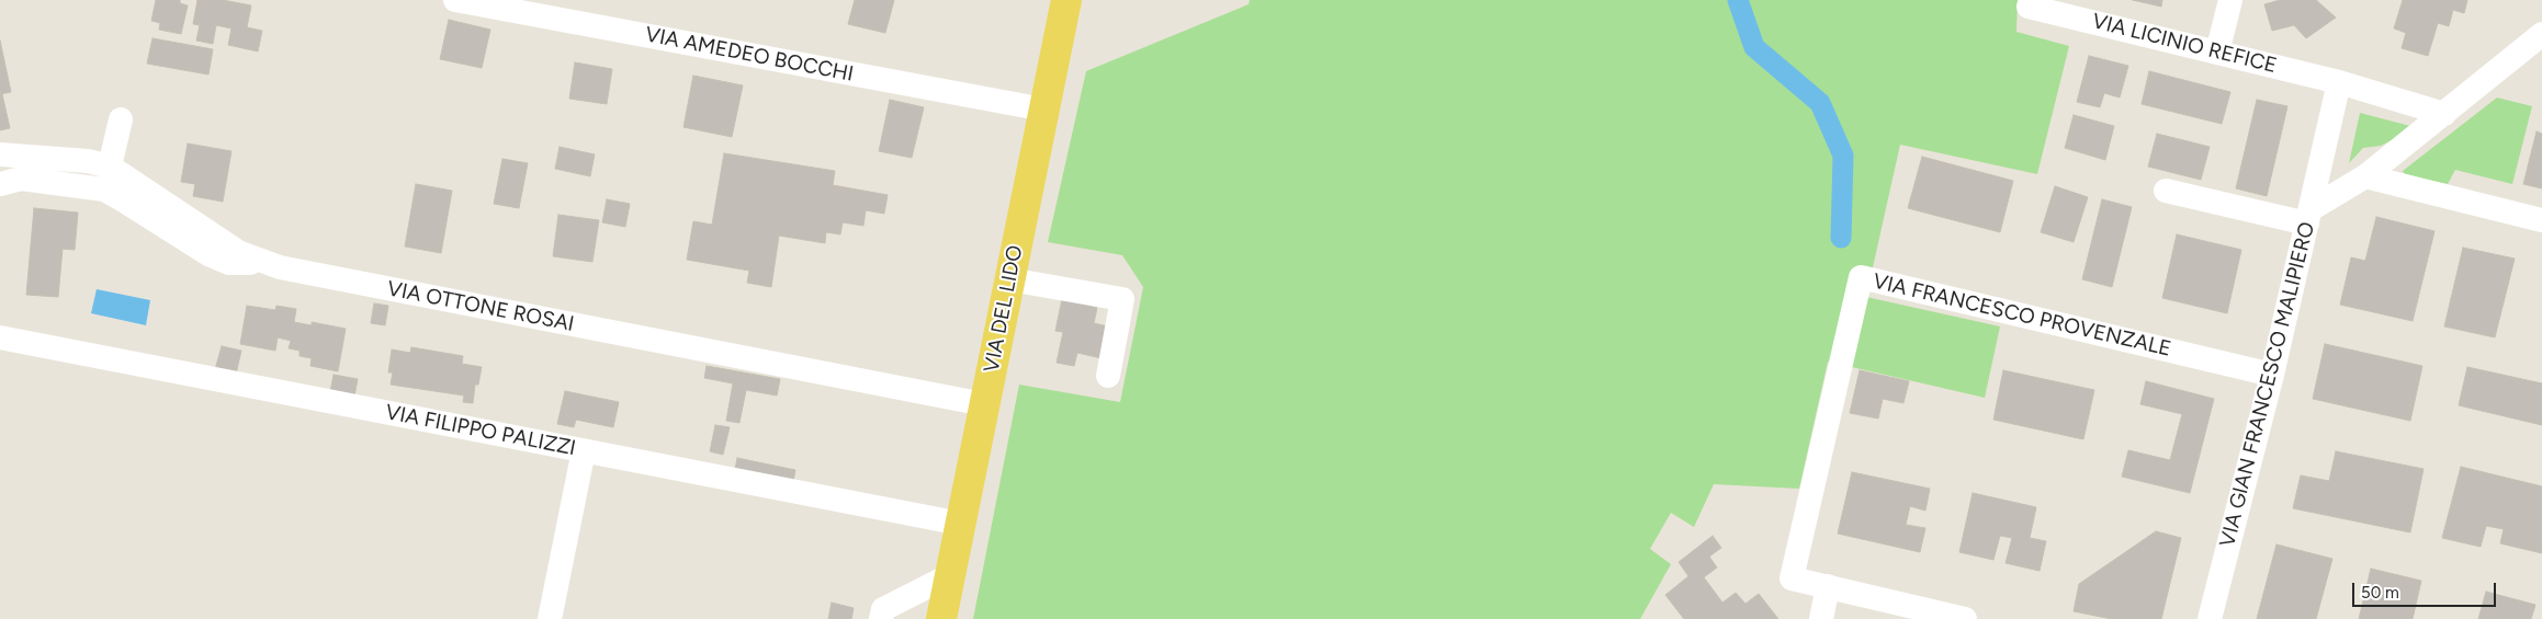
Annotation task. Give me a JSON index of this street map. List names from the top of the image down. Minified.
{"streets":{"main road":["VIA DEL LIDO"],"street":["VIA LICINIO REFICE","VIA AMEDEO BOCCHI","VIA OTTONE ROSAI","VIA FRANCESCO PROVENZALE","VIA GIAN FRANCESCO MALIPIERO","VIA FILIPPO PALIZZI"]},"crossings":[["VIA LICINIO REFICE","VIA GIAN FRANCESCO MALIPIERO"],["VIA AMEDEO BOCCHI","VIA DEL LIDO"],["VIA OTTONE ROSAI","VIA DEL LIDO"],["VIA DEL LIDO","VIA FILIPPO PALIZZI"],["VIA FRANCESCO PROVENZALE","VIA GIAN FRANCESCO MALIPIERO"]],"scale_bar":"50 m"}
